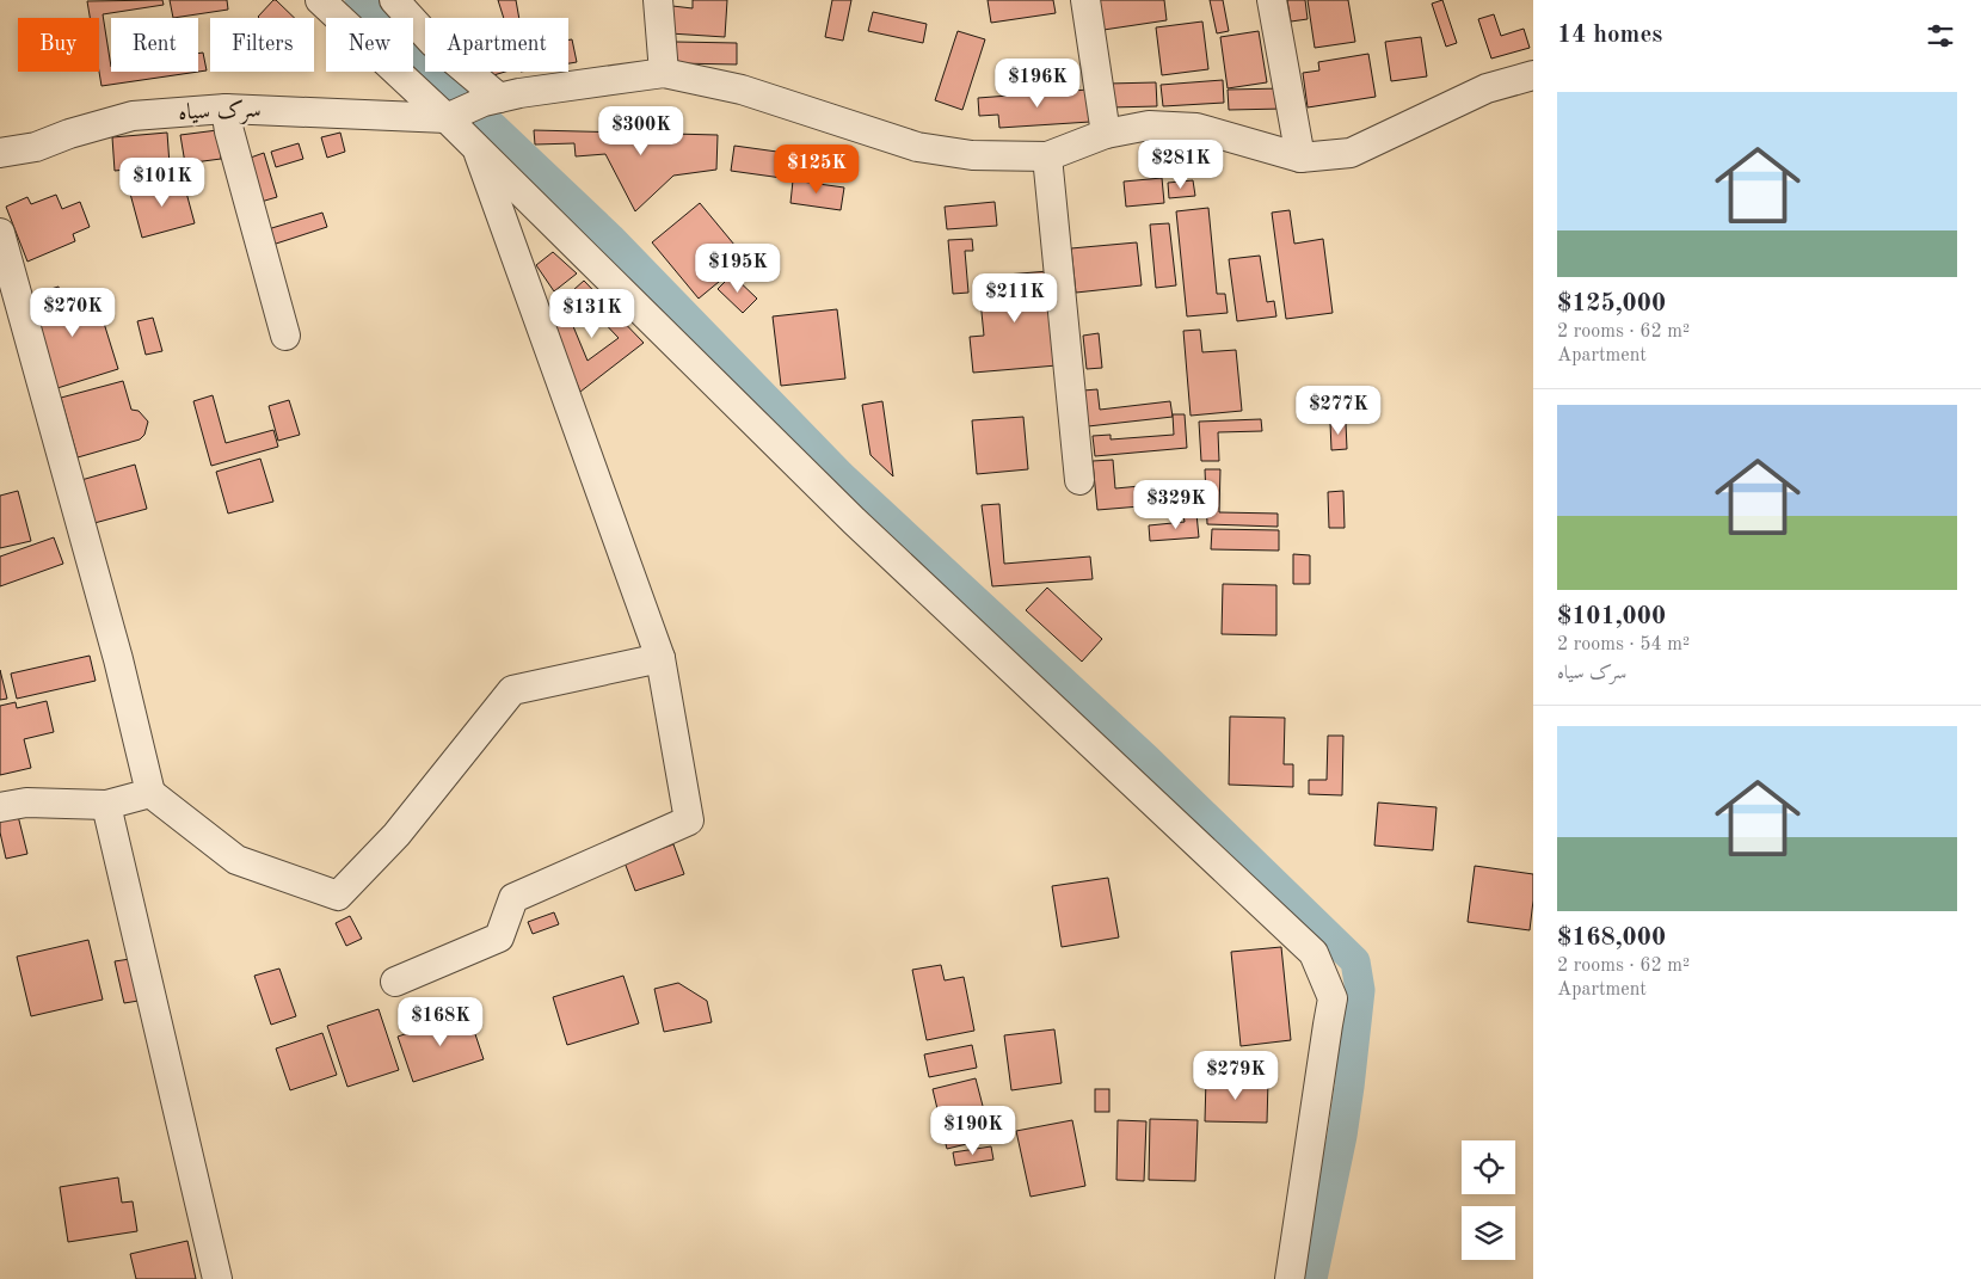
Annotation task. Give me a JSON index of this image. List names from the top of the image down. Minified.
{"streets":{"street":["سرک سیاه"]},"page":{"heading":"14 homes","chip":["Buy","Rent","Filters","New","Apartment"],"price":["$196K","$300K","$281K","$125K","$101K","$195K","$211K","$270K","$131K","$277K","$329K","$168K","$279K","$190K"],"list":[{"name":"$125,000","note":"2 rooms · 62 m² · Apartment"},{"name":"$101,000","note":"2 rooms · 54 m² · سرک سیاه"},{"name":"$168,000","note":"2 rooms · 62 m² · Apartment"}]}}
